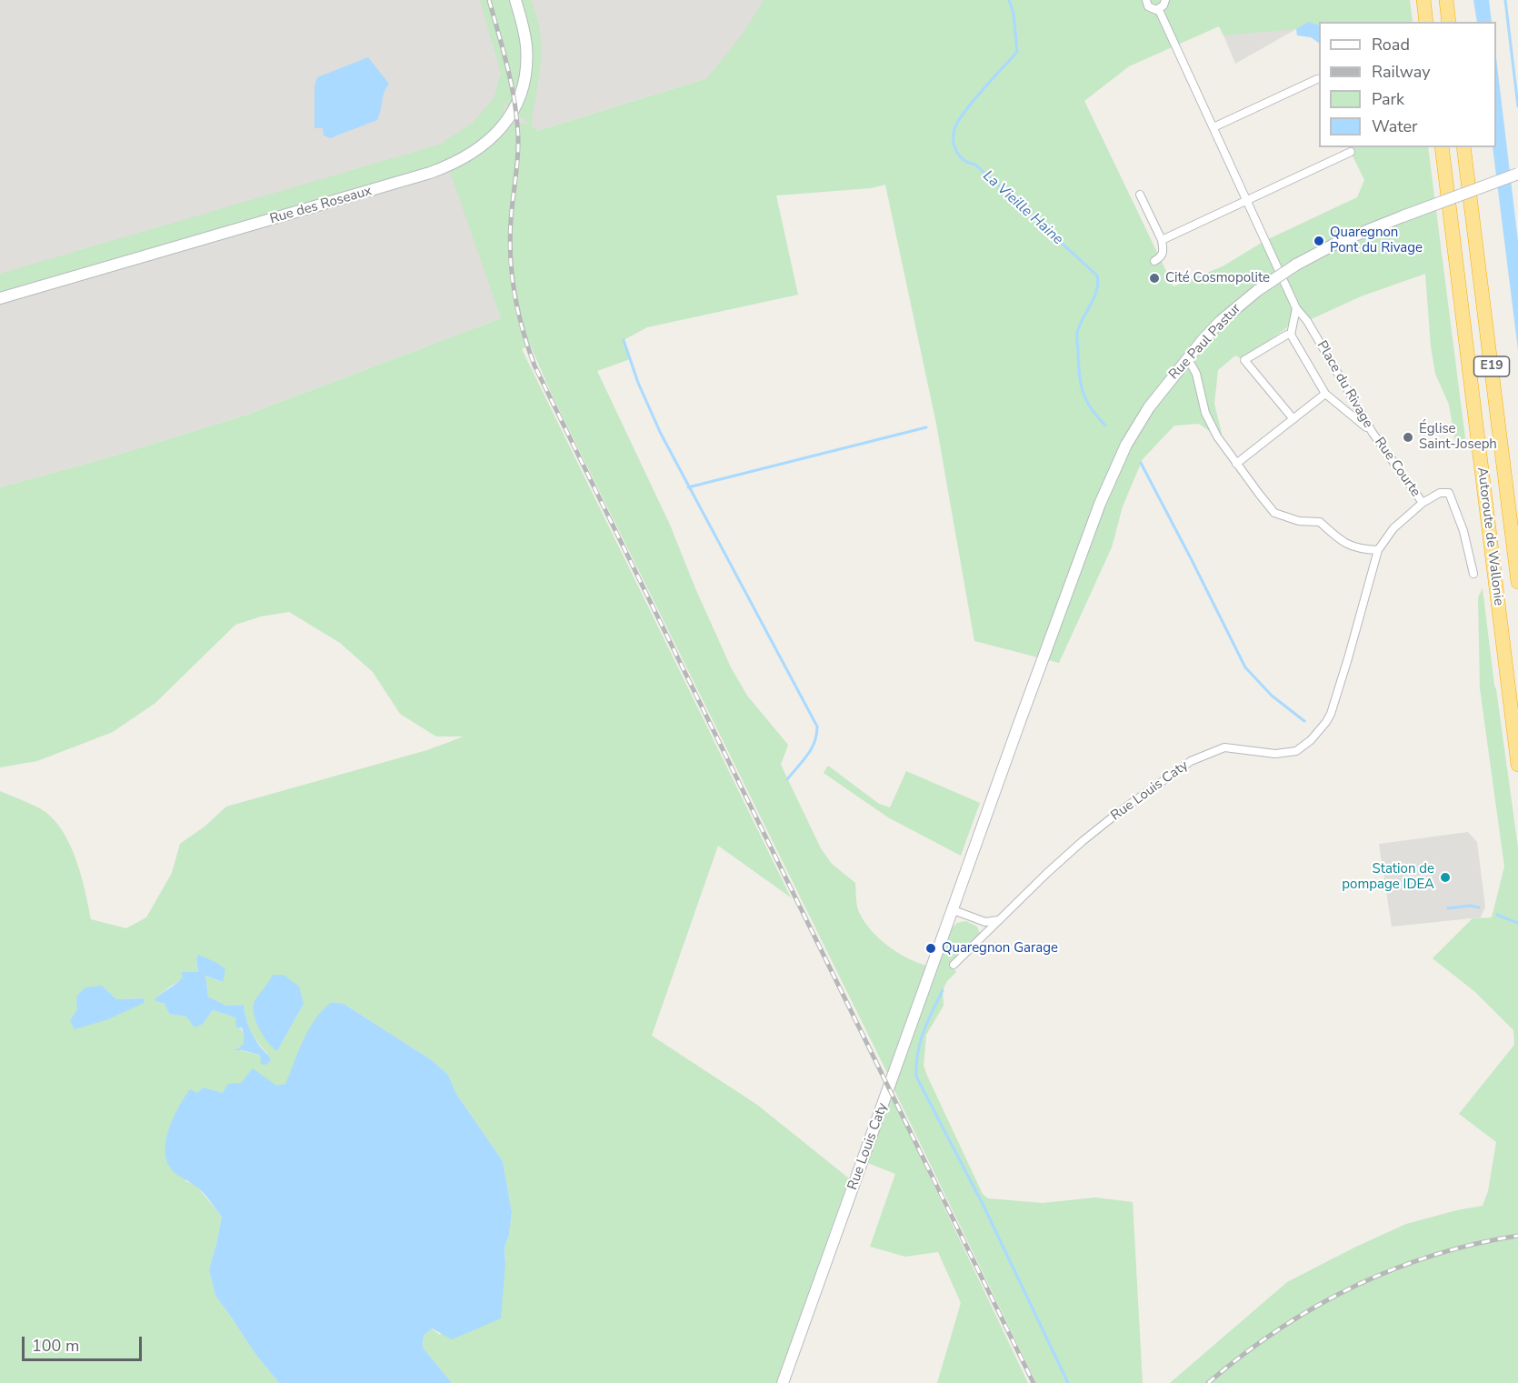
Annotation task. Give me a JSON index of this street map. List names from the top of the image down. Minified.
{"streets":{"highway":["E19","Autoroute de Wallonie"],"main road":["Rue des Roseaux","Rue Paul Pastur","Rue Louis Caty"],"street":["Place du Rivage","Rue Courte"]},"crossings":[["Rue Paul Pastur","Rue Louis Caty"],["Place du Rivage","Rue Courte"],["Rue Courte","Rue Louis Caty"]],"water":["La Vieille Haine"],"places":["Quaregnon Pont du Rivage","Cité Cosmopolite","Église Saint-Joseph","Station de pompage IDEA","Quaregnon Garage"],"legend":["Road","Railway","Park","Water"],"scale_bar":"100 m"}
